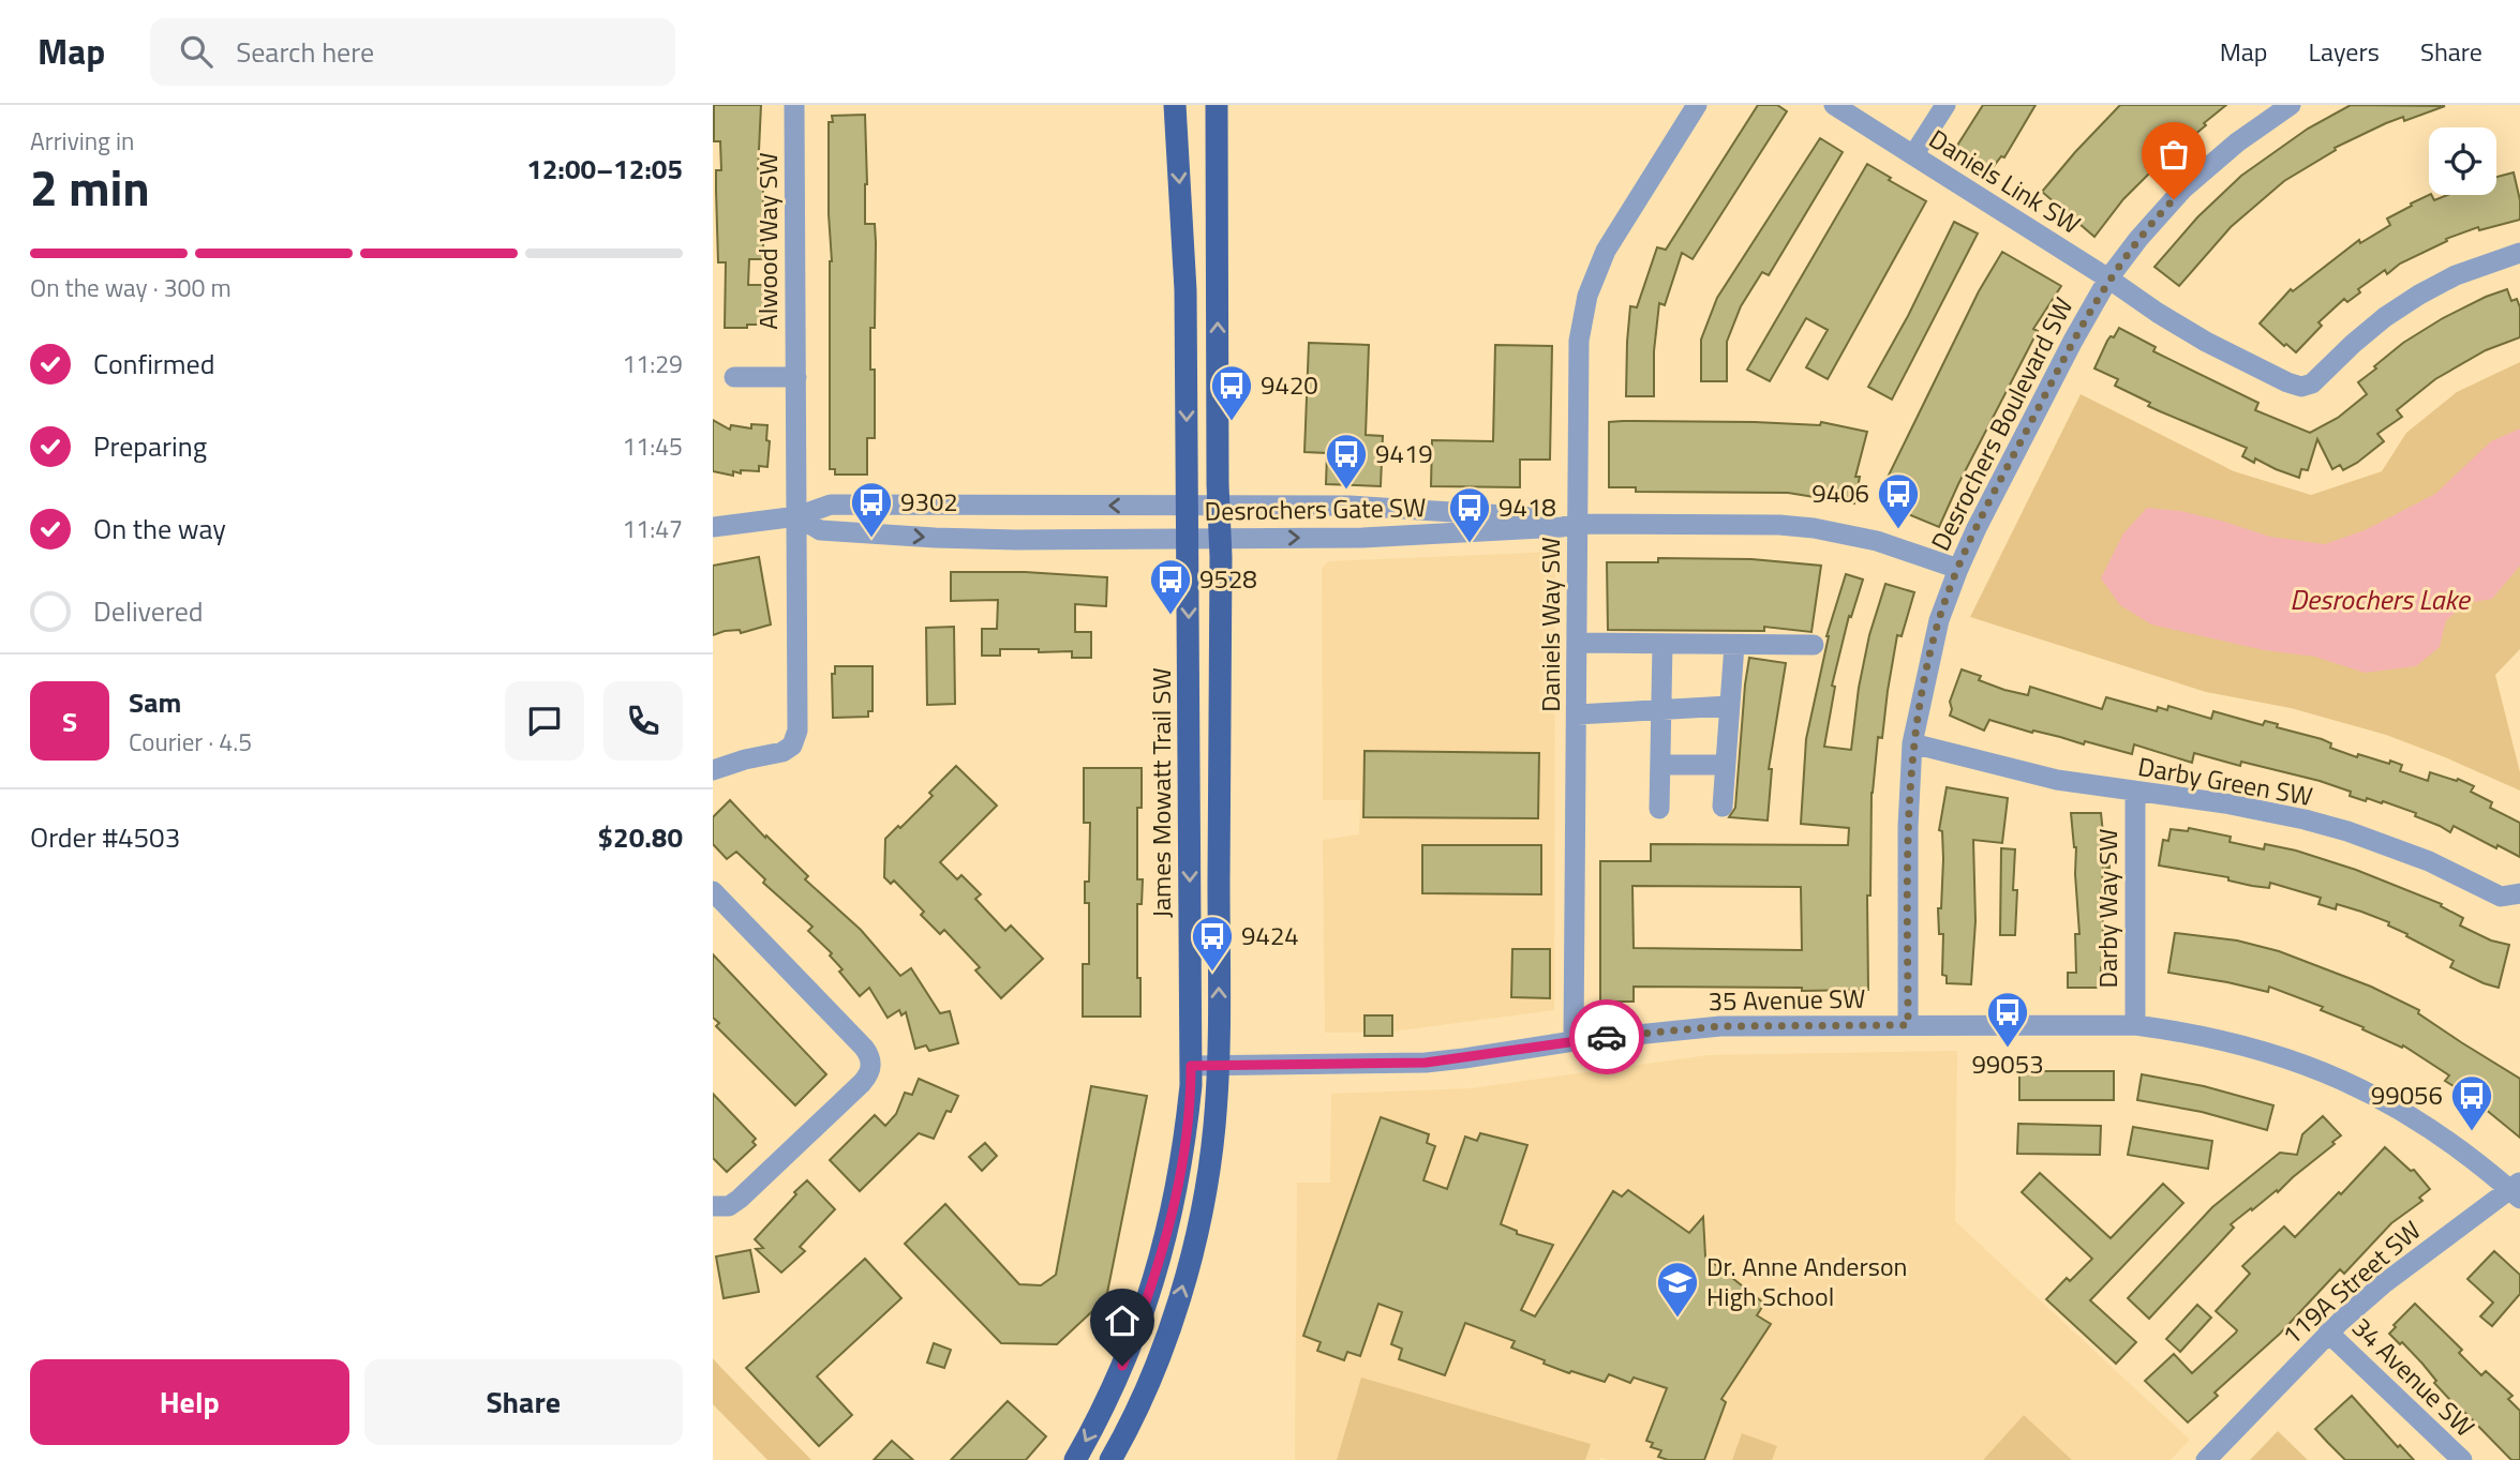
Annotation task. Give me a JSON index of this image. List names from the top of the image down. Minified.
{"streets":{"main road":["James Mowatt Trail SW"],"street":["Daniels Link SW","Alwood Way SW","Desrochers Boulevard SW","Desrochers Gate SW","Daniels Way SW","Darby Green SW","Darby Way SW","35 Avenue SW","119A Street SW","34 Avenue SW"]},"crossings":[["Daniels Link SW","Desrochers Boulevard SW"],["Alwood Way SW","Desrochers Gate SW"],["Desrochers Boulevard SW","Desrochers Gate SW"],["Desrochers Boulevard SW","Darby Green SW"],["Desrochers Boulevard SW","35 Avenue SW"],["Desrochers Gate SW","Daniels Way SW"],["Desrochers Gate SW","James Mowatt Trail SW"],["Daniels Way SW","35 Avenue SW"],["Darby Green SW","Darby Way SW"],["James Mowatt Trail SW","35 Avenue SW"],["Darby Way SW","35 Avenue SW"],["35 Avenue SW","119A Street SW"],["119A Street SW","34 Avenue SW"]],"water":["Desrochers Lake"],"places":{"bus stop":["9420","9419","9406","9302","9418","9528","9424","99053","99056"],"school or university":["Dr. Anne Anderson High School"]},"page":{"header":"Map","search":"Search here","nav":["Map","Layers","Share"],"heading":["2 min","Arriving in","12:00–12:05"],"panel":["Sam","Courier · 4.5","Order #4503","$20.80"],"bar":"On the way · 300 m","list":[["Confirmed","11:29"],["Preparing","11:45"],["On the way","11:47"],"Delivered"],"round":"S","buttons":["Help","Share"]}}
